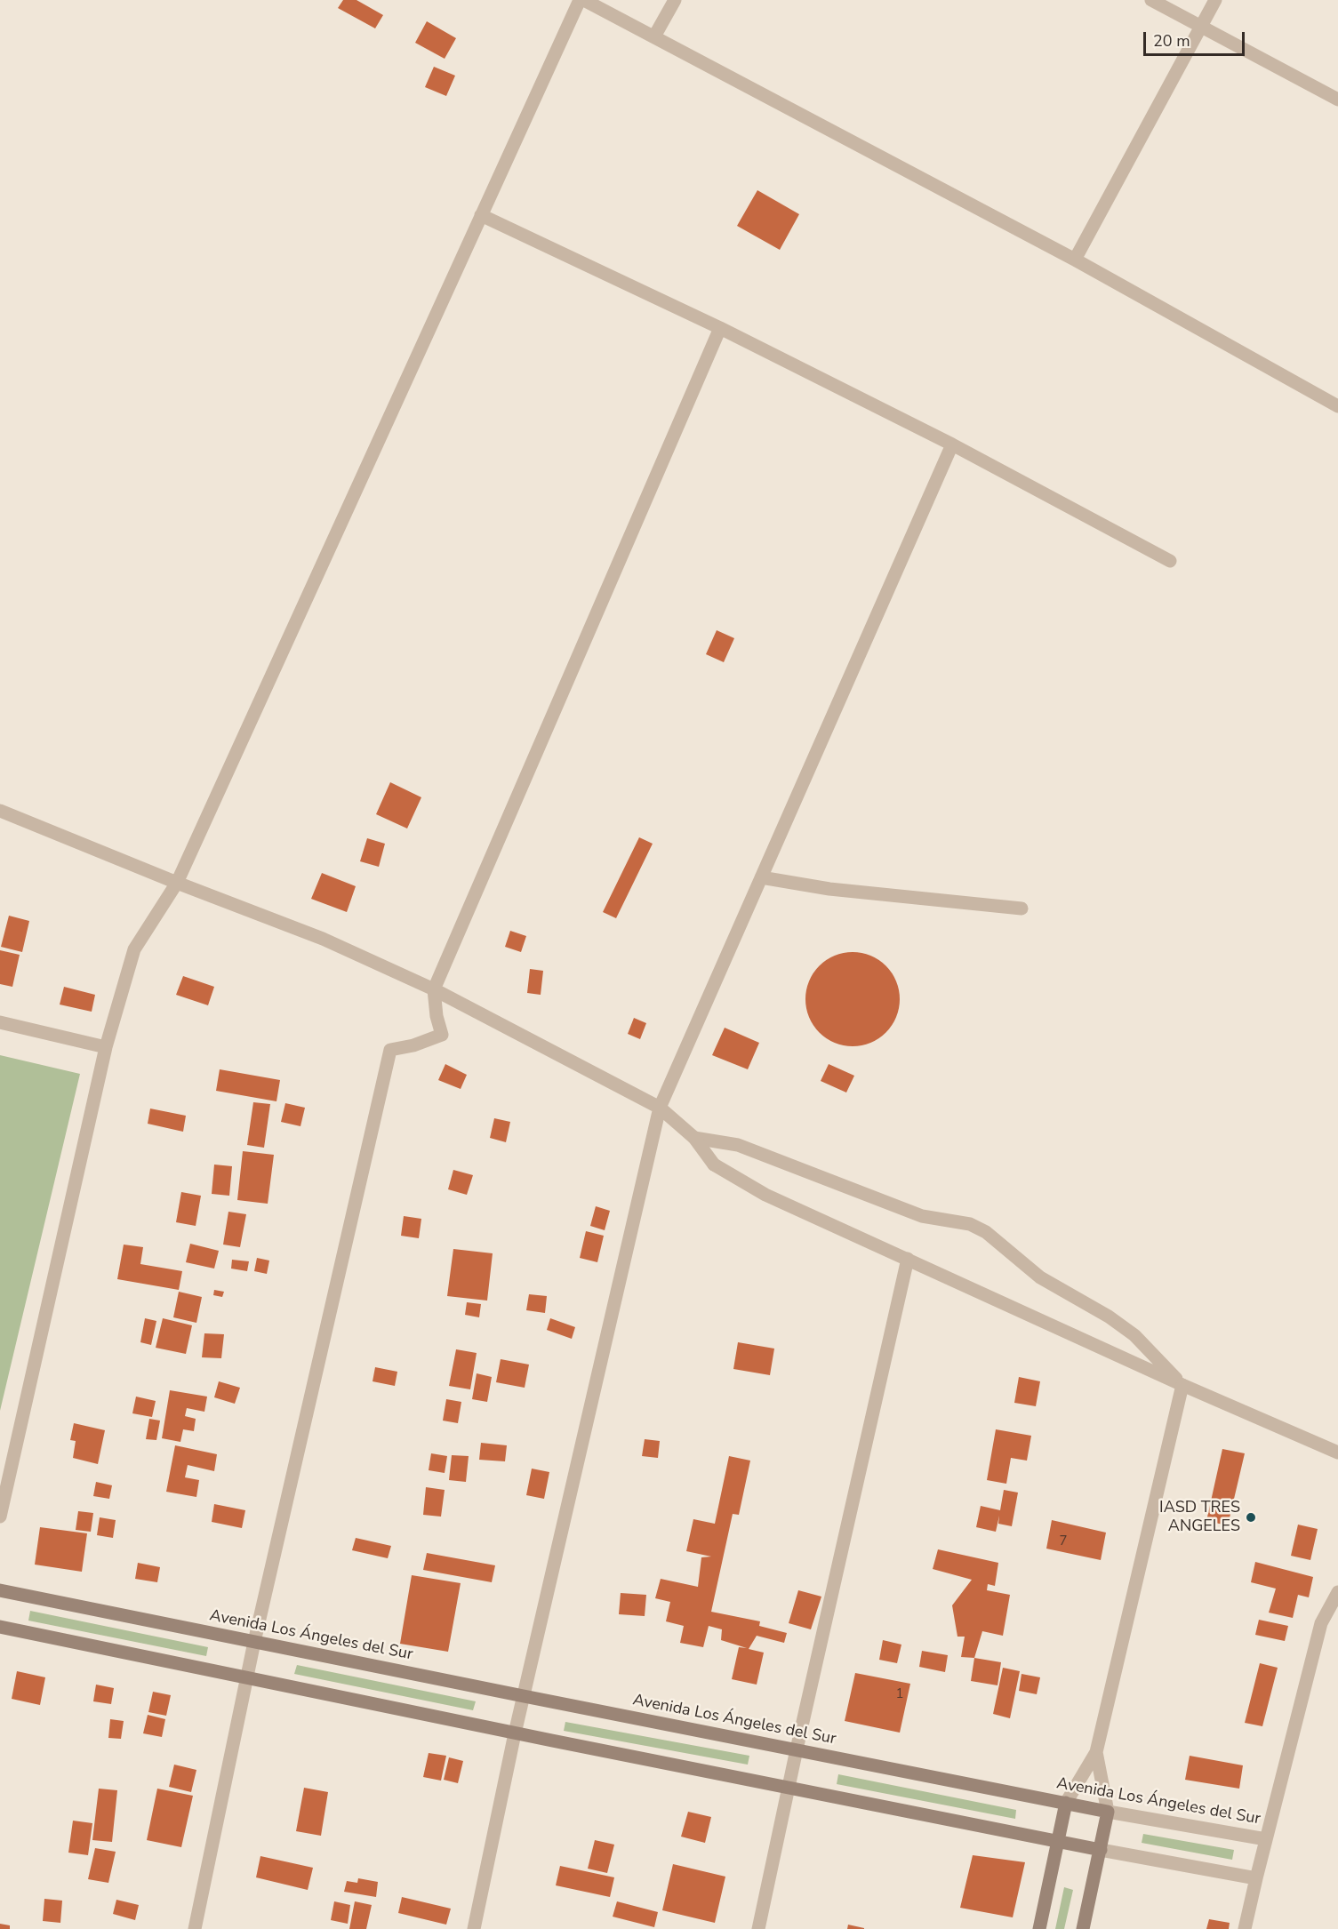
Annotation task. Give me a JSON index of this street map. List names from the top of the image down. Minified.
{"streets":{"street":["Avenida Los Ángeles del Sur"]},"places":["IASD TRES ANGELES"],"house_numbers":["7","1"],"scale_bar":"20 m"}
